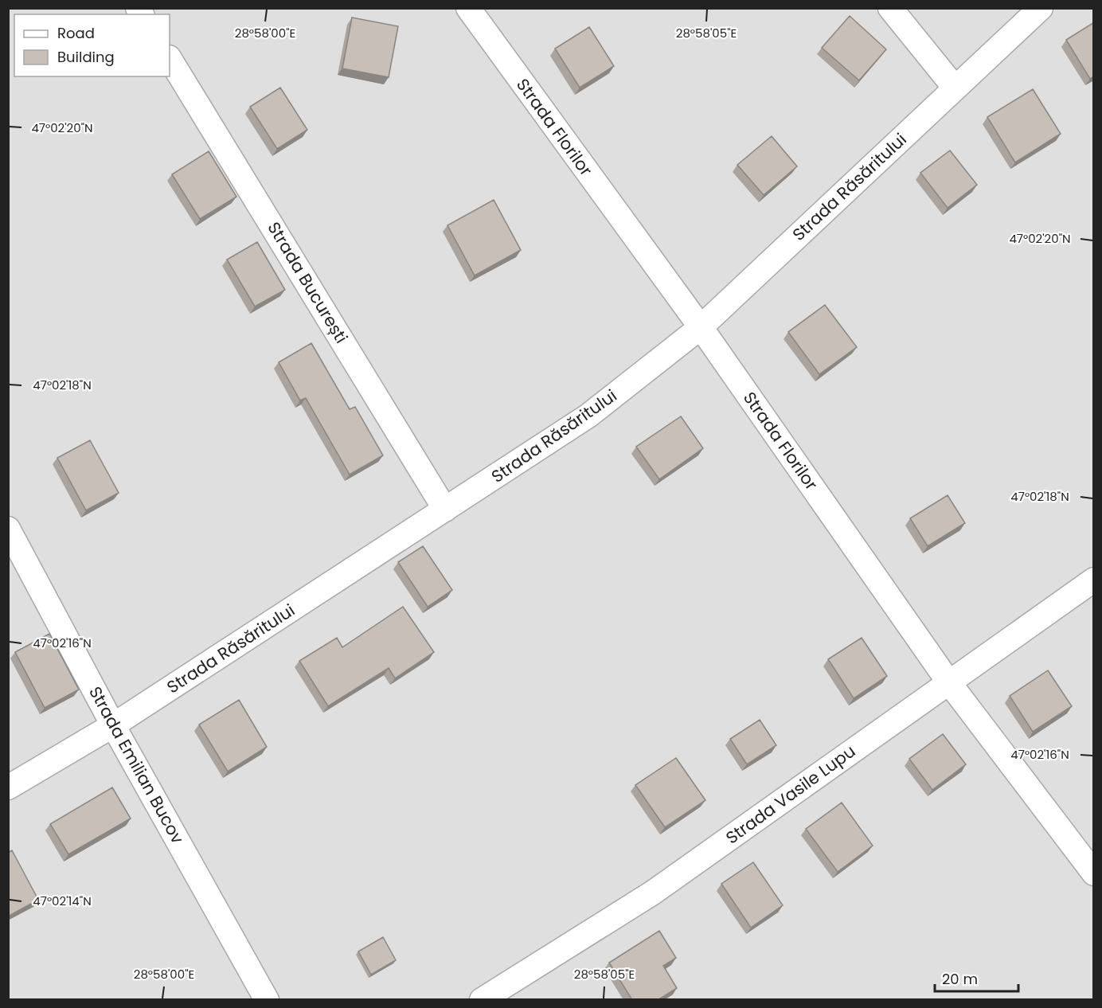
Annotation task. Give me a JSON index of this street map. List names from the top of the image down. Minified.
{"streets":{"street":["Strada Florilor","Strada Răsăritului","Strada București","Strada Emilian Bucov","Strada Vasile Lupu"]},"crossings":[["Strada Florilor","Strada Răsăritului"],["Strada Florilor","Strada Vasile Lupu"],["Strada Răsăritului","Strada București"],["Strada Răsăritului","Strada Emilian Bucov"]],"legend":["Road","Building"],"scale_bar":"20 m","coordinates":["28°58'00\"E","28°58'05\"E","47°02'20\"N","47°02'18\"N","47°02'16\"N","47°02'14\"N"]}
